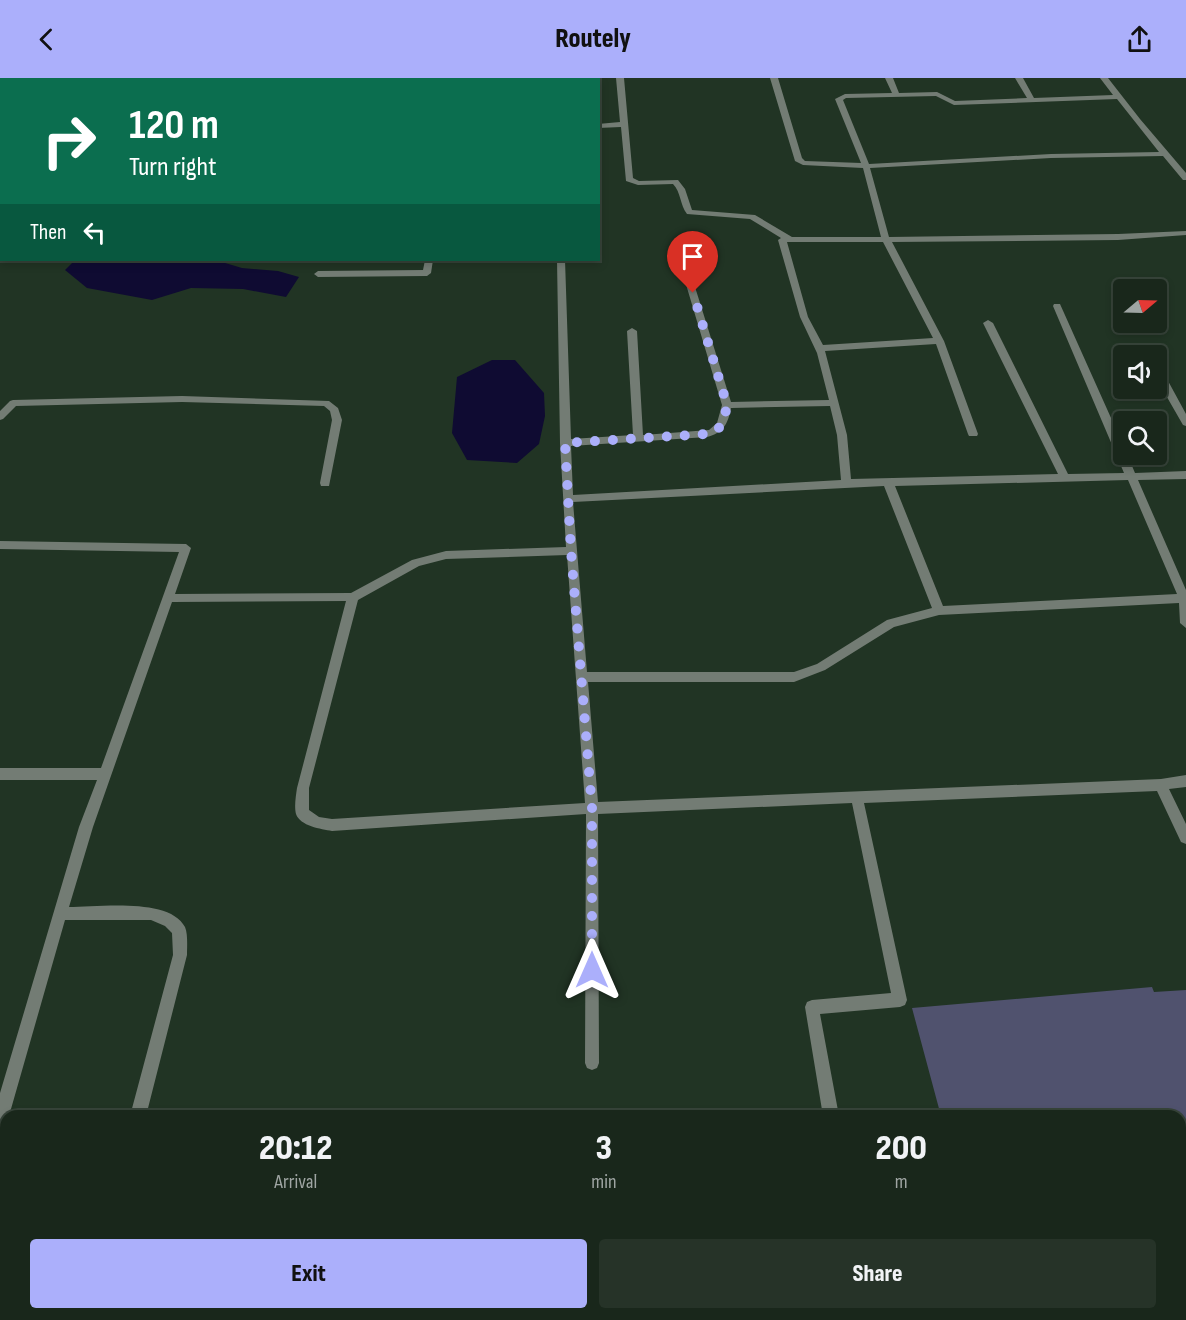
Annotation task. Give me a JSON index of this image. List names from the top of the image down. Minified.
{"north":"right","page":{"header":"Routely","turn":["120 m","Turn right"],"then":"Then","eta":["20:12","Arrival","3","min","200","m"],"buttons":["Exit","Share"]}}
